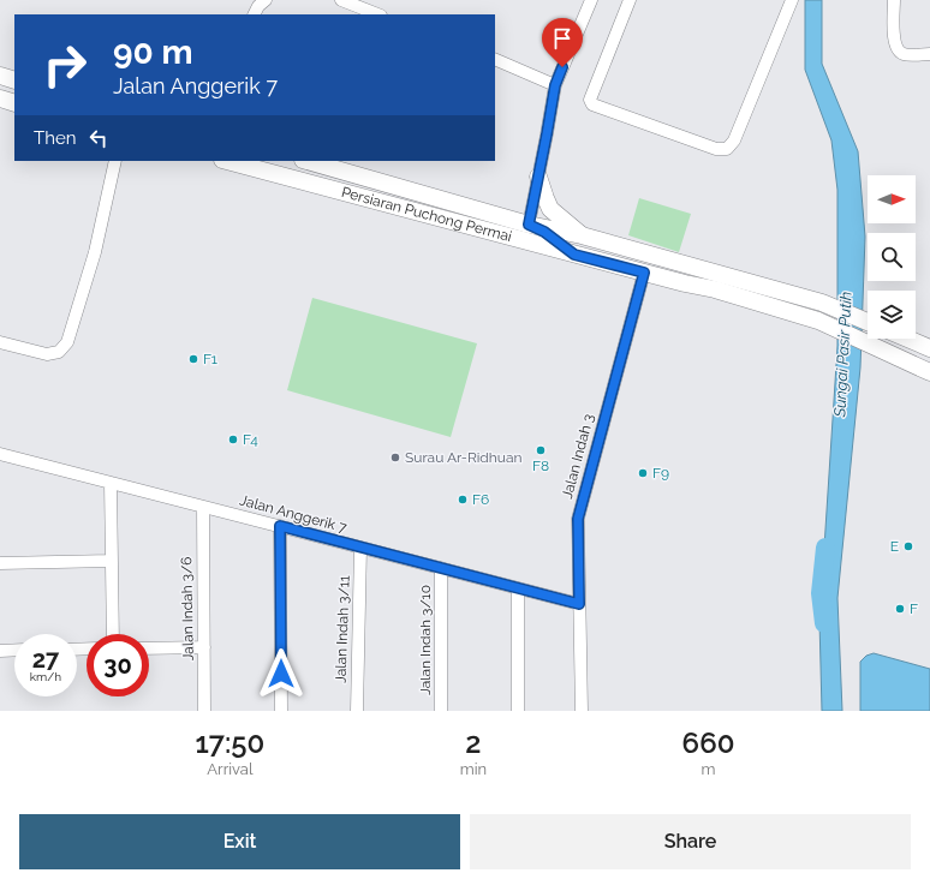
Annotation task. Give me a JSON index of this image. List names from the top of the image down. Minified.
{"streets":{"street":["Persiaran Puchong Permai","Jalan Indah 3","Jalan Anggerik 7","Jalan Indah 3/6","Jalan Indah 3/11","Jalan Indah 3/10"]},"crossings":[["Persiaran Puchong Permai","Jalan Indah 3"],["Jalan Indah 3","Jalan Anggerik 7"],["Jalan Anggerik 7","Jalan Indah 3/6"],["Jalan Anggerik 7","Jalan Indah 3/11"],["Jalan Anggerik 7","Jalan Indah 3/10"]],"water":["Sungai Pasir Putih"],"places":["F1","F4","F8","Surau Ar-Ridhuan","F9","F6","E","F"],"north":"right","page":{"turn":["90 m","Jalan Anggerik 7"],"then":"Then","speed":"27 km/h","limit":"30","eta":["17:50","Arrival","2","min","660","m"],"buttons":["Exit","Share"]}}
